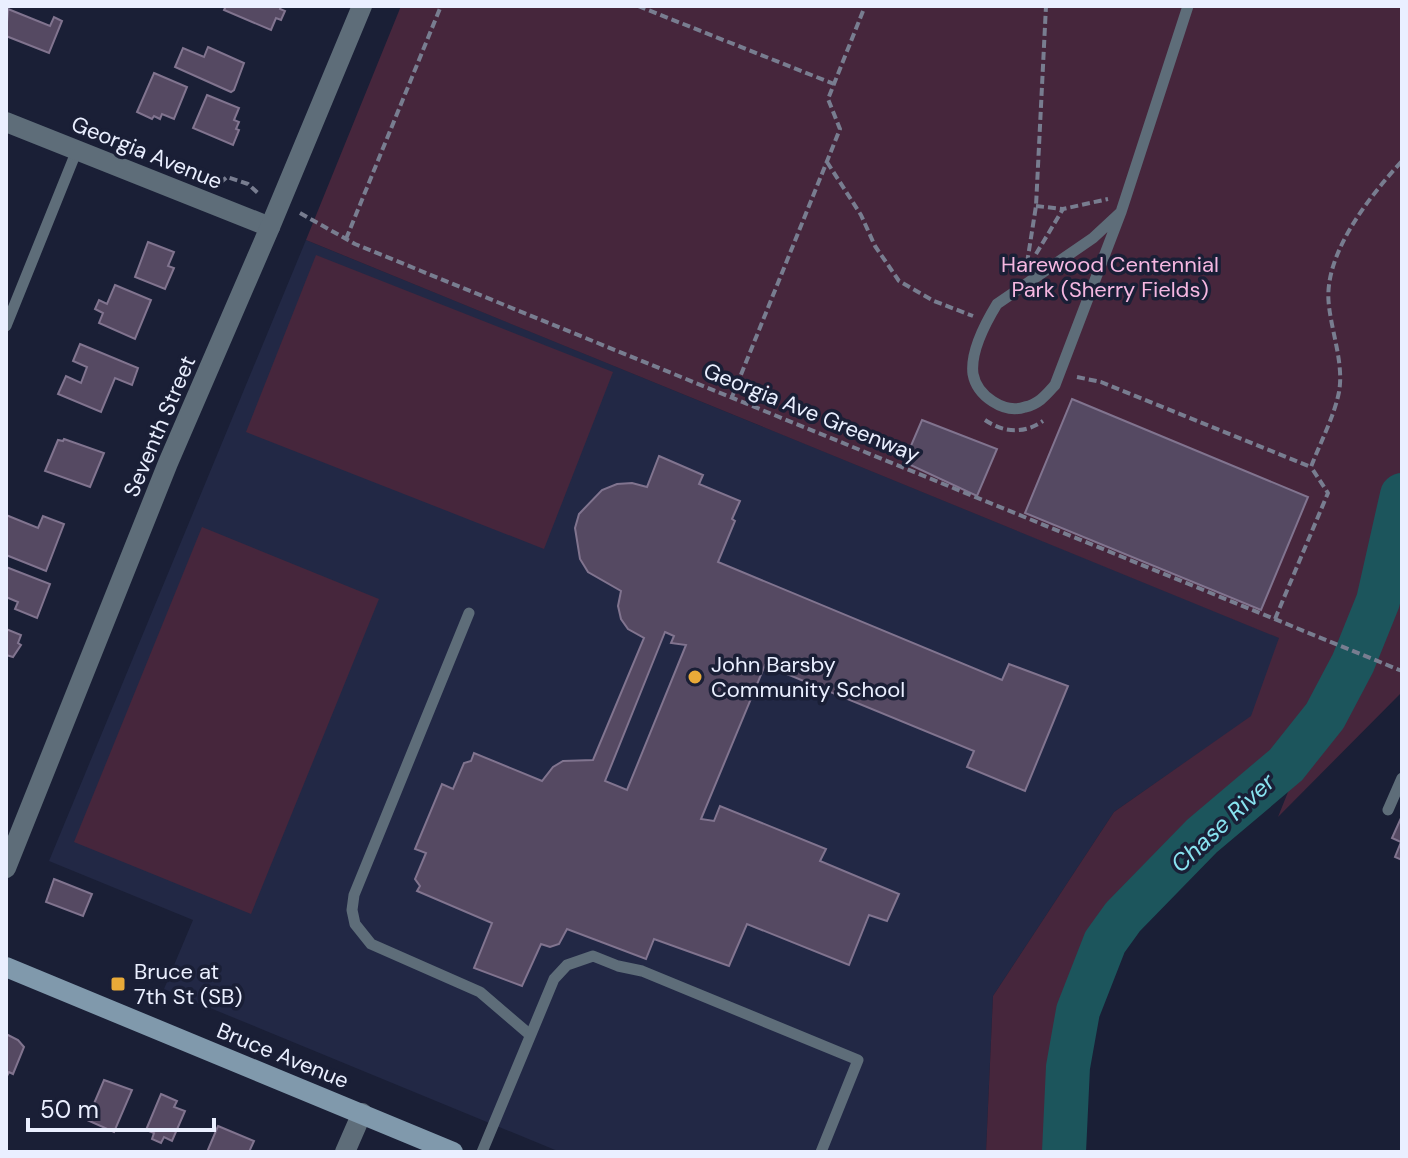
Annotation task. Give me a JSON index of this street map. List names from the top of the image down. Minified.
{"streets":{"street":["Georgia Avenue","Seventh Street","Bruce Avenue"],"path":["Georgia Ave Greenway"]},"crossings":[["Georgia Avenue","Seventh Street"]],"water":["Chase River"],"parks":["Harewood Centennial Park (Sherry Fields)"],"places":{"other":["John Barsby Community School"],"transit":["Bruce at 7th St (SB)"]},"scale_bar":"50 m"}
